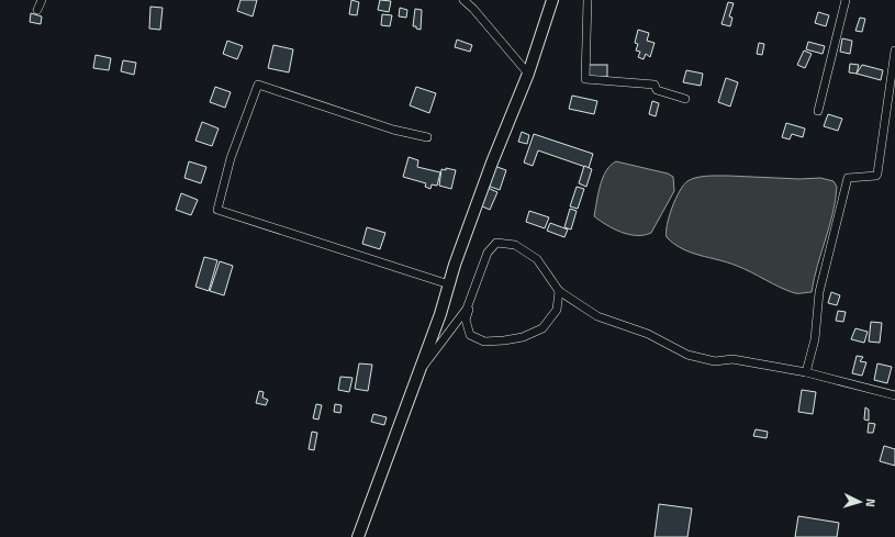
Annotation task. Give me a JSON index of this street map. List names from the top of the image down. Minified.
{"north":"right"}
